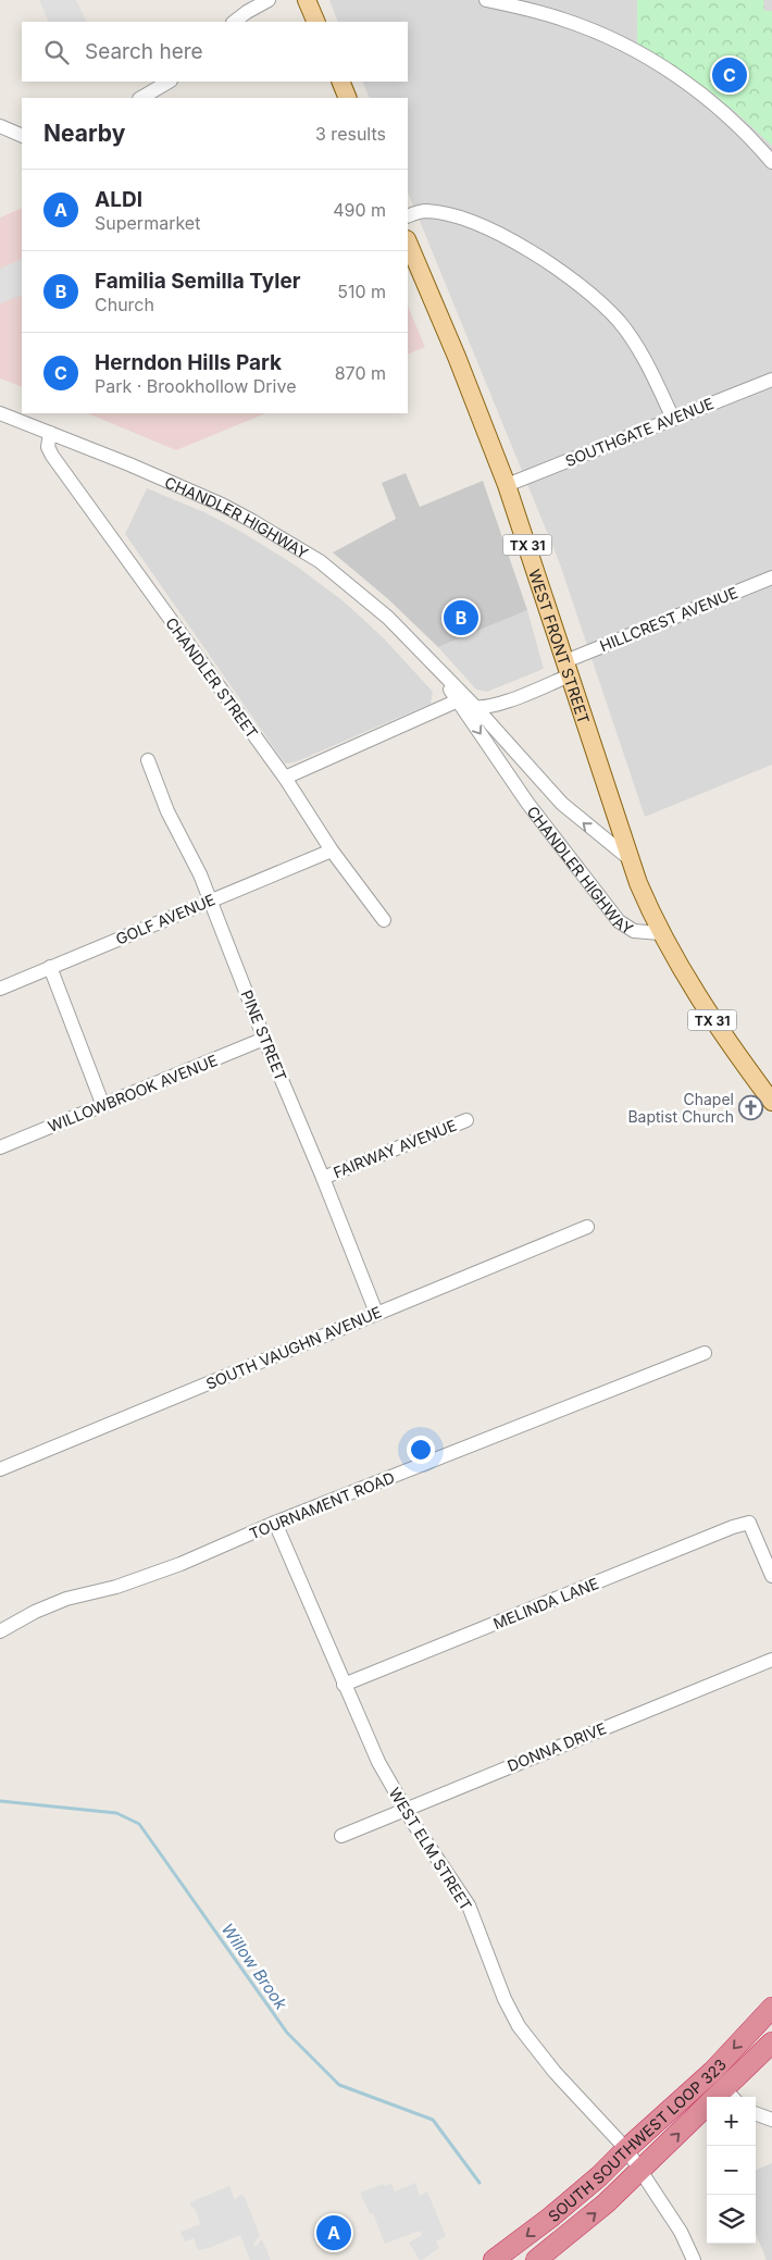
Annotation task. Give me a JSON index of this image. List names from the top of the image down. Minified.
{"streets":{"highway":["SOUTH SOUTHWEST LOOP 323"],"main road":["CHANDLER HIGHWAY","TX 31","WEST FRONT STREET"],"street":["SOUTHGATE AVENUE","HILLCREST AVENUE","CHANDLER STREET","GOLF AVENUE","PINE STREET","WILLOWBROOK AVENUE","FAIRWAY AVENUE","SOUTH VAUGHN AVENUE","TOURNAMENT ROAD","MELINDA LANE","DONNA DRIVE","WEST ELM STREET"]},"crossings":[["SOUTHGATE AVENUE","WEST FRONT STREET"],["CHANDLER HIGHWAY","HILLCREST AVENUE"],["CHANDLER HIGHWAY","WEST FRONT STREET"],["CHANDLER HIGHWAY","CHANDLER STREET"],["HILLCREST AVENUE","WEST FRONT STREET"],["HILLCREST AVENUE","CHANDLER STREET"],["CHANDLER STREET","GOLF AVENUE"],["GOLF AVENUE","PINE STREET"],["PINE STREET","WILLOWBROOK AVENUE"],["PINE STREET","FAIRWAY AVENUE"],["PINE STREET","SOUTH VAUGHN AVENUE"],["TOURNAMENT ROAD","WEST ELM STREET"],["MELINDA LANE","WEST ELM STREET"],["DONNA DRIVE","WEST ELM STREET"],["WEST ELM STREET","SOUTH SOUTHWEST LOOP 323"]],"water":["Willow Brook"],"places":{"church":["Chapel Baptist Church"]},"page":{"search":"Search here","pins":["C","B","A"],"heading":["Nearby","3 results"],"list":[{"mark":"A","name":"ALDI","note":"Supermarket","value":"490 m"},{"mark":"B","name":"Familia Semilla Tyler","note":"Church","value":"510 m"},{"mark":"C","name":"Herndon Hills Park","note":"Park · Brookhollow Drive","value":"870 m"}],"map_buttons":["+","−"]}}
